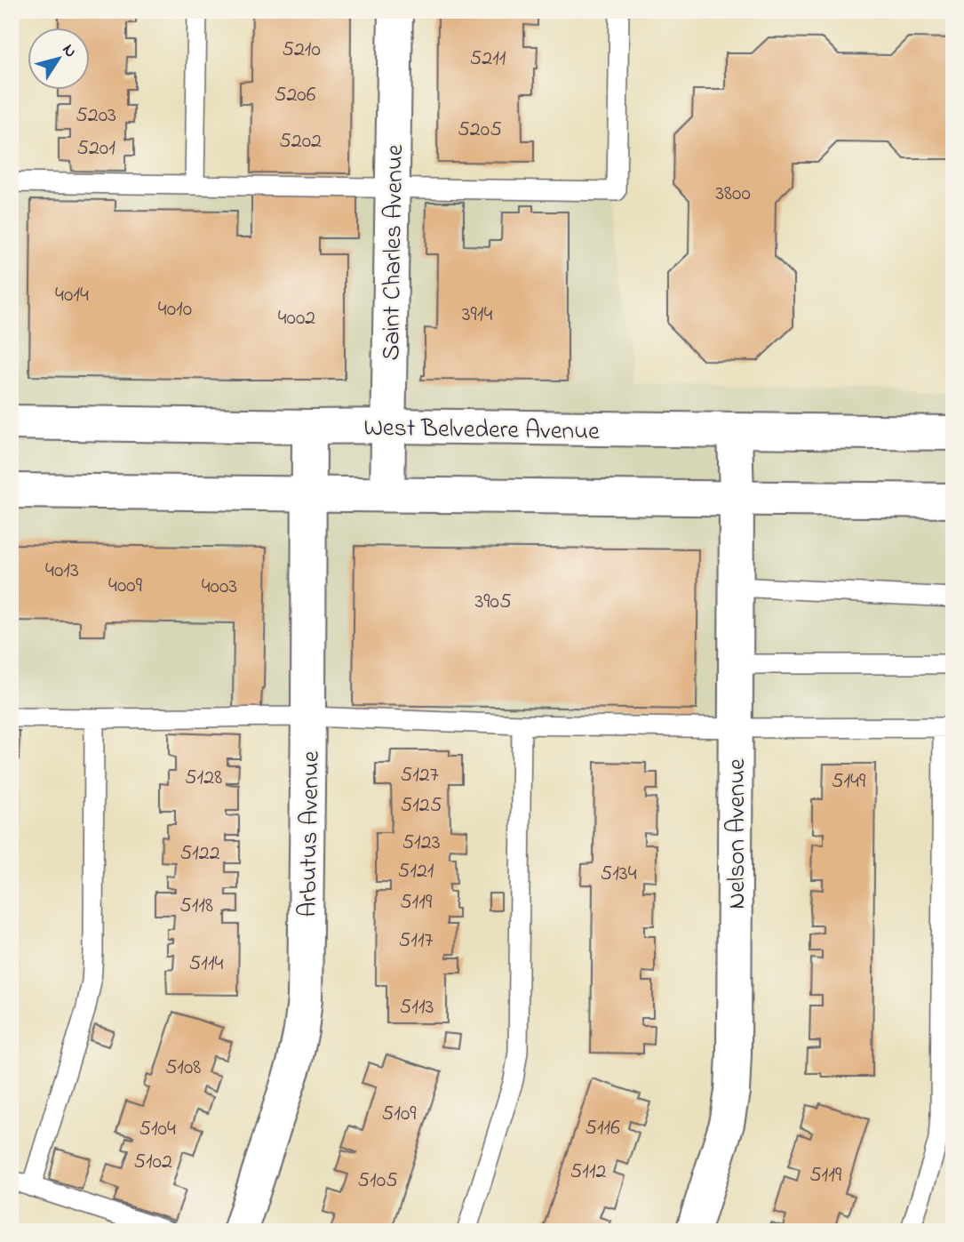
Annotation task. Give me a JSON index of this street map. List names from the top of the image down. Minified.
{"streets":{"street":["Saint Charles Avenue","West Belvedere Avenue","Arbutus Avenue","Nelson Avenue"]},"crossings":[["Saint Charles Avenue","West Belvedere Avenue"],["West Belvedere Avenue","Arbutus Avenue"],["West Belvedere Avenue","Nelson Avenue"]],"house_numbers":["5210","5211","5206","5203","5205","5202","5201","3800","4014","4010","3914","4002","4013","4009","4003","3905","5127","5128","5149","5125","5123","5122","5121","5134","5119","5118","5117","5114","5113","5108","5109","5116","5104","5102","5112","5119","5105"],"north":"top right"}
